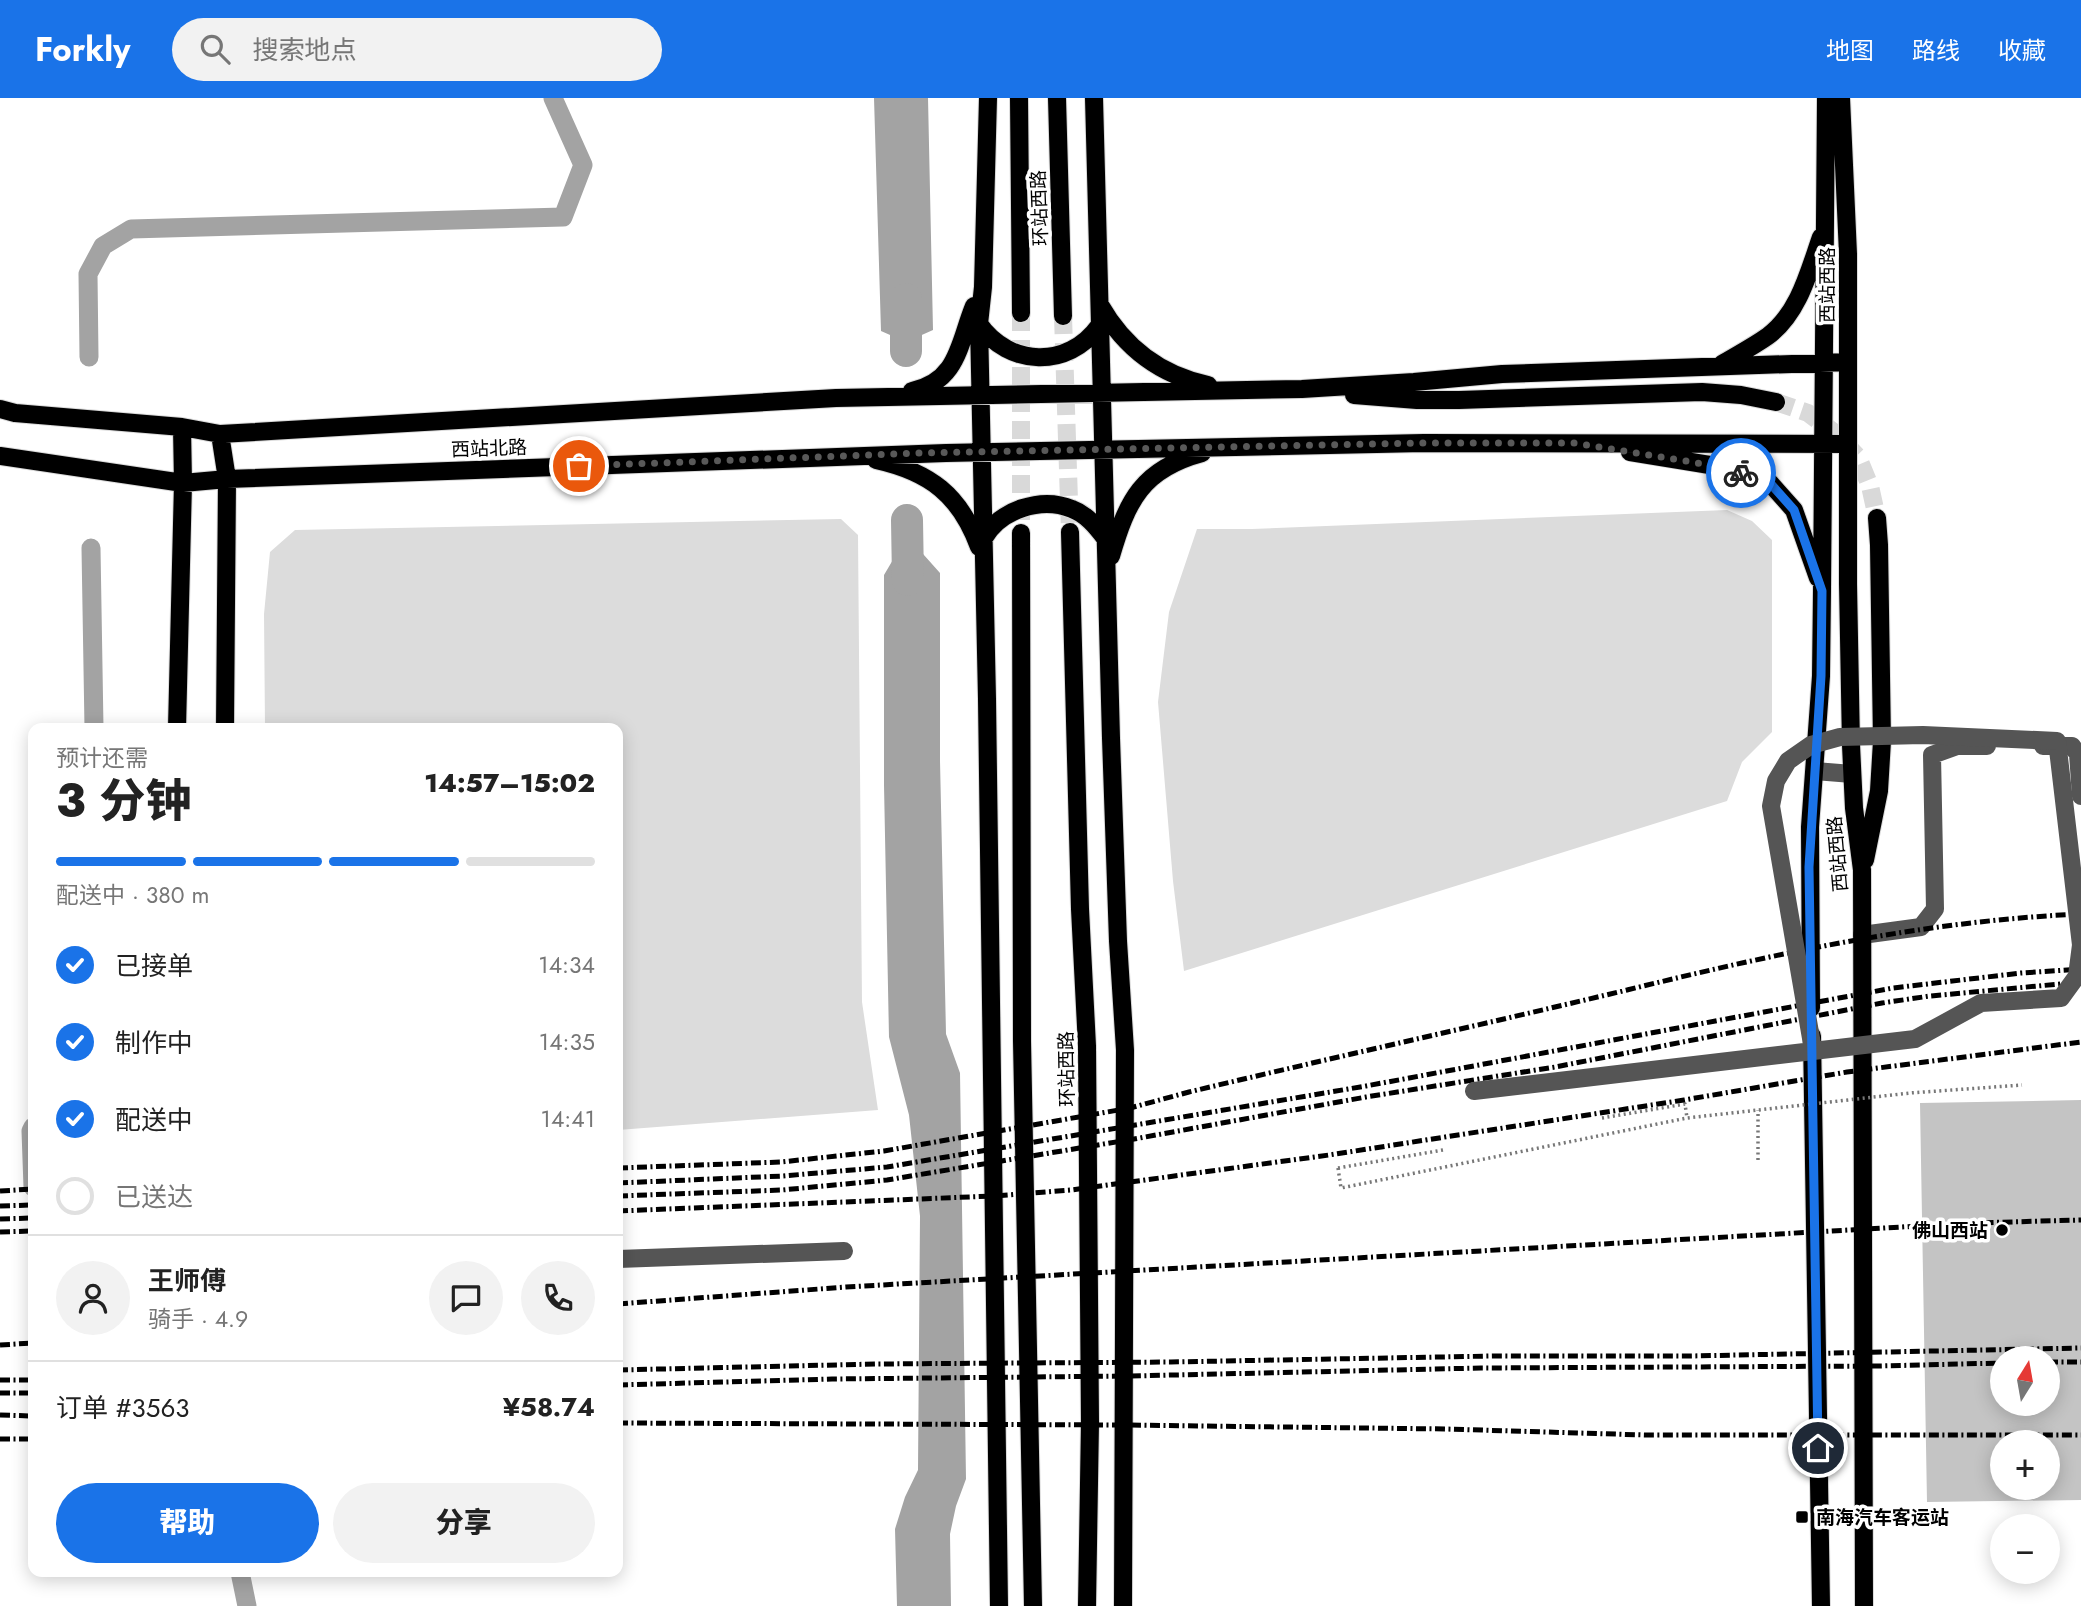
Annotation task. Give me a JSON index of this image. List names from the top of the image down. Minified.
{"streets":{"main road":["环站西路","西站西路","西站北路"]},"places":{"other":["佛山西站"],"transit":["南海汽车客运站"]},"north":"top","page":{"header":"Forkly","search":"搜索地点","nav":["地图","路线","收藏"],"heading":["3 分钟","预计还需","14:57–15:02"],"panel":["王师傅","骑手 · 4.9","订单 #3563","¥58.74"],"bar":"配送中 · 380 m","list":[["已接单","14:34"],["制作中","14:35"],["配送中","14:41"],"已送达"],"map_buttons":["+","−"],"buttons":["帮助","分享"]}}
